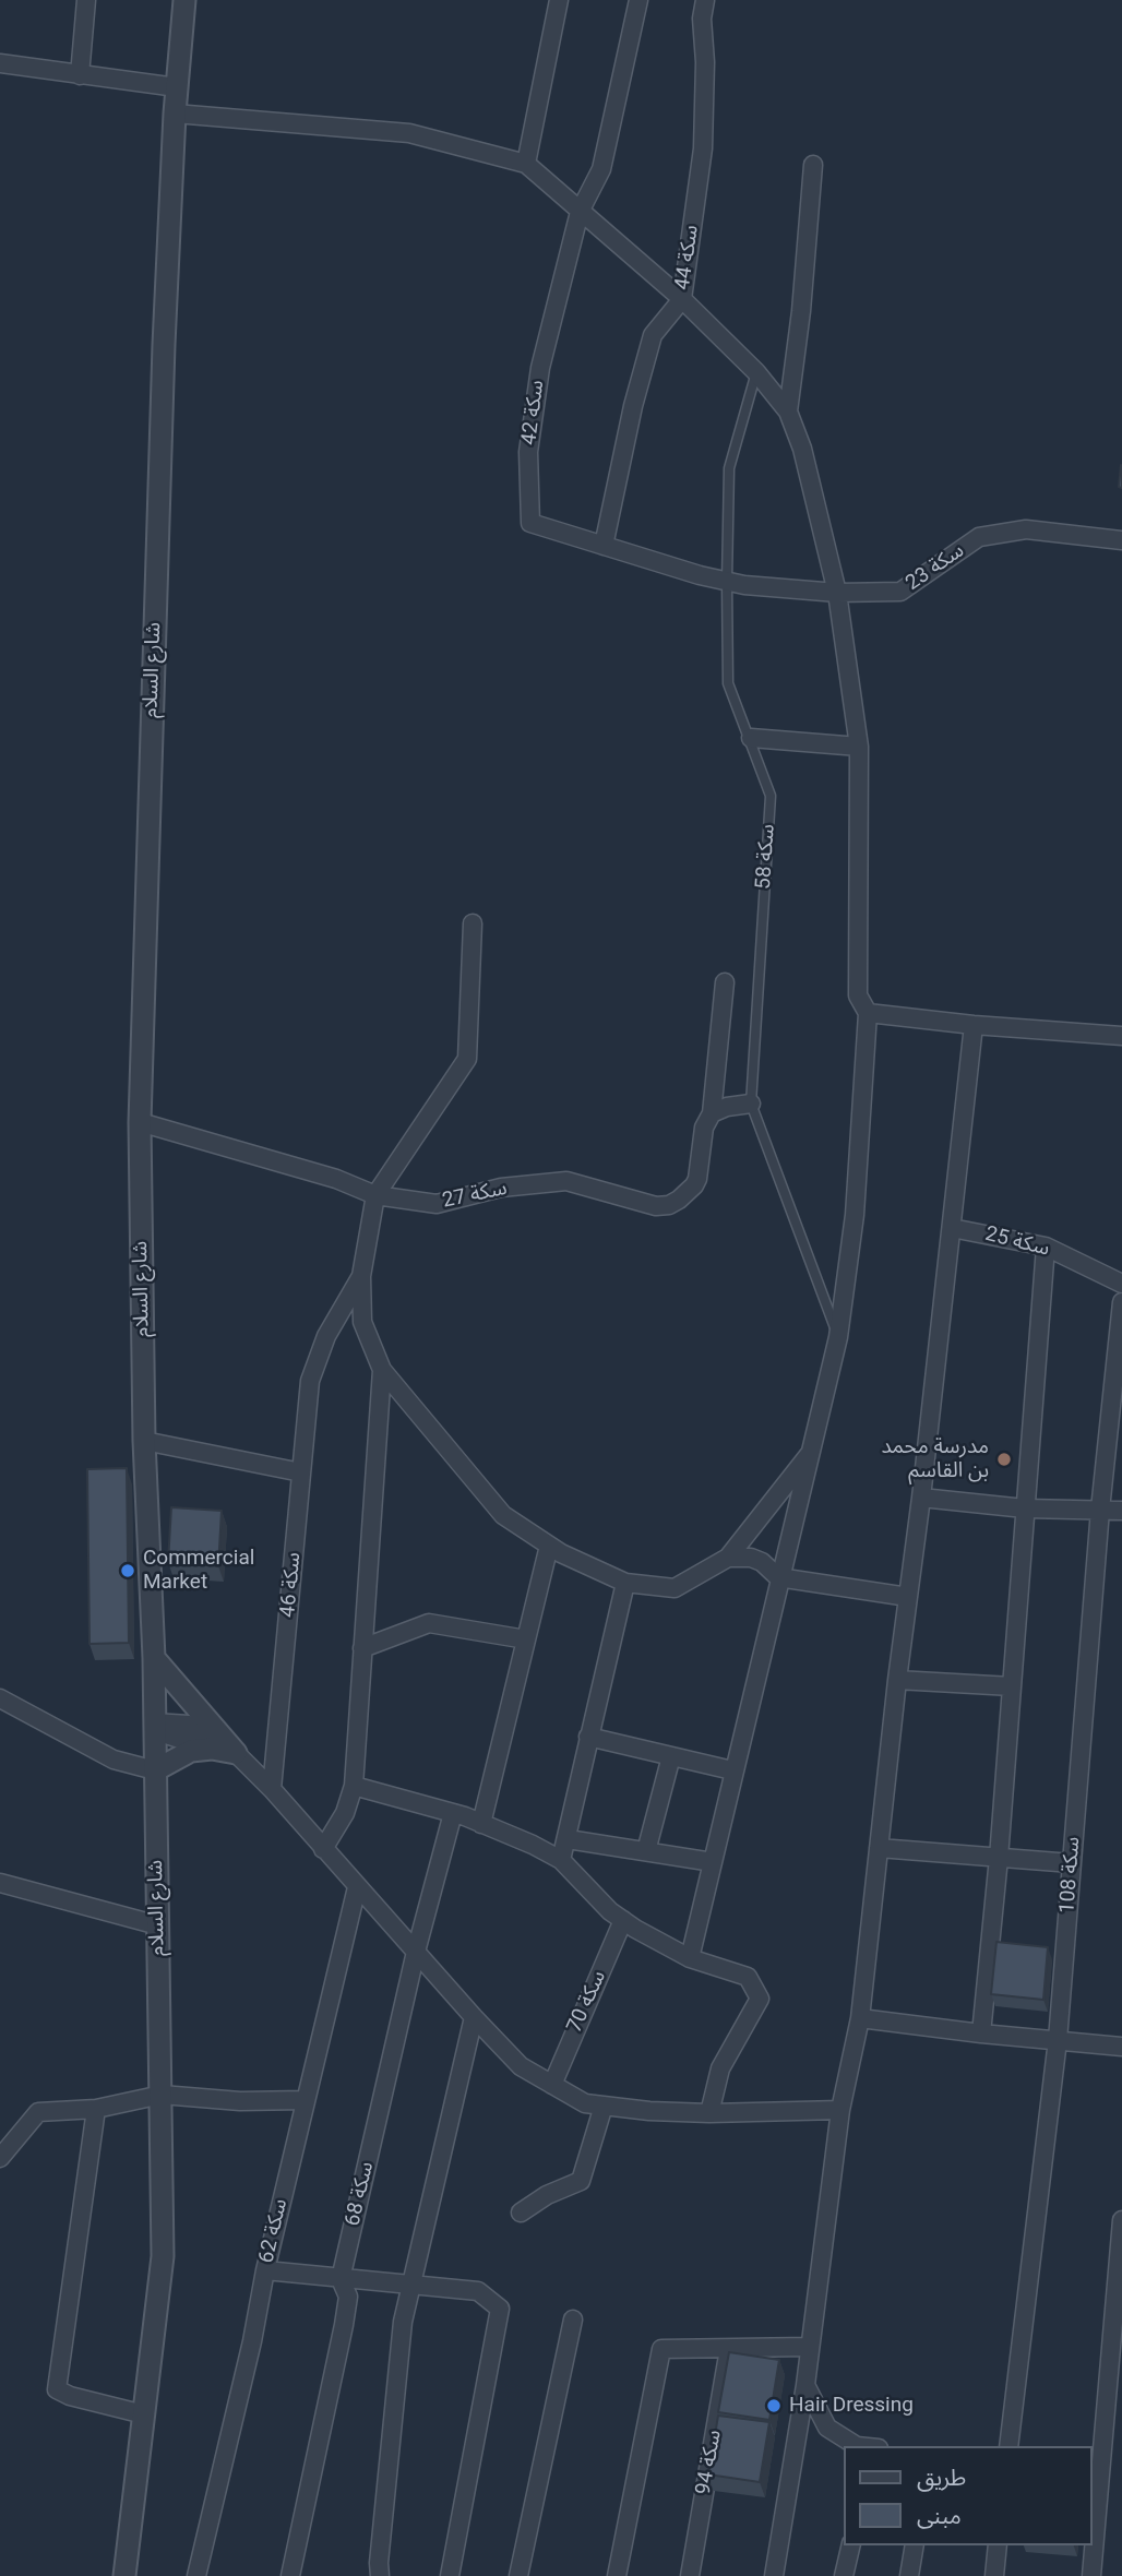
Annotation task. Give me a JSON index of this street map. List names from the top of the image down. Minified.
{"streets":{"street":["سكة 44","سكة 42","سكة 23","شارع السلام","سكة 27","سكة 25","سكة 46","سكة 108","سكة 70","سكة 68","سكة 62","سكة 94"],"lane":["سكة 58"]},"crossings":[["سكة 44","سكة 42"],["سكة 42","سكة 23"],["سكة 42","سكة 58"],["شارع السلام","سكة 27"]],"places":["مدرسة محمد بن القاسم","Commercial Market","Hair Dressing"],"legend":["طريق","مبنى"]}
